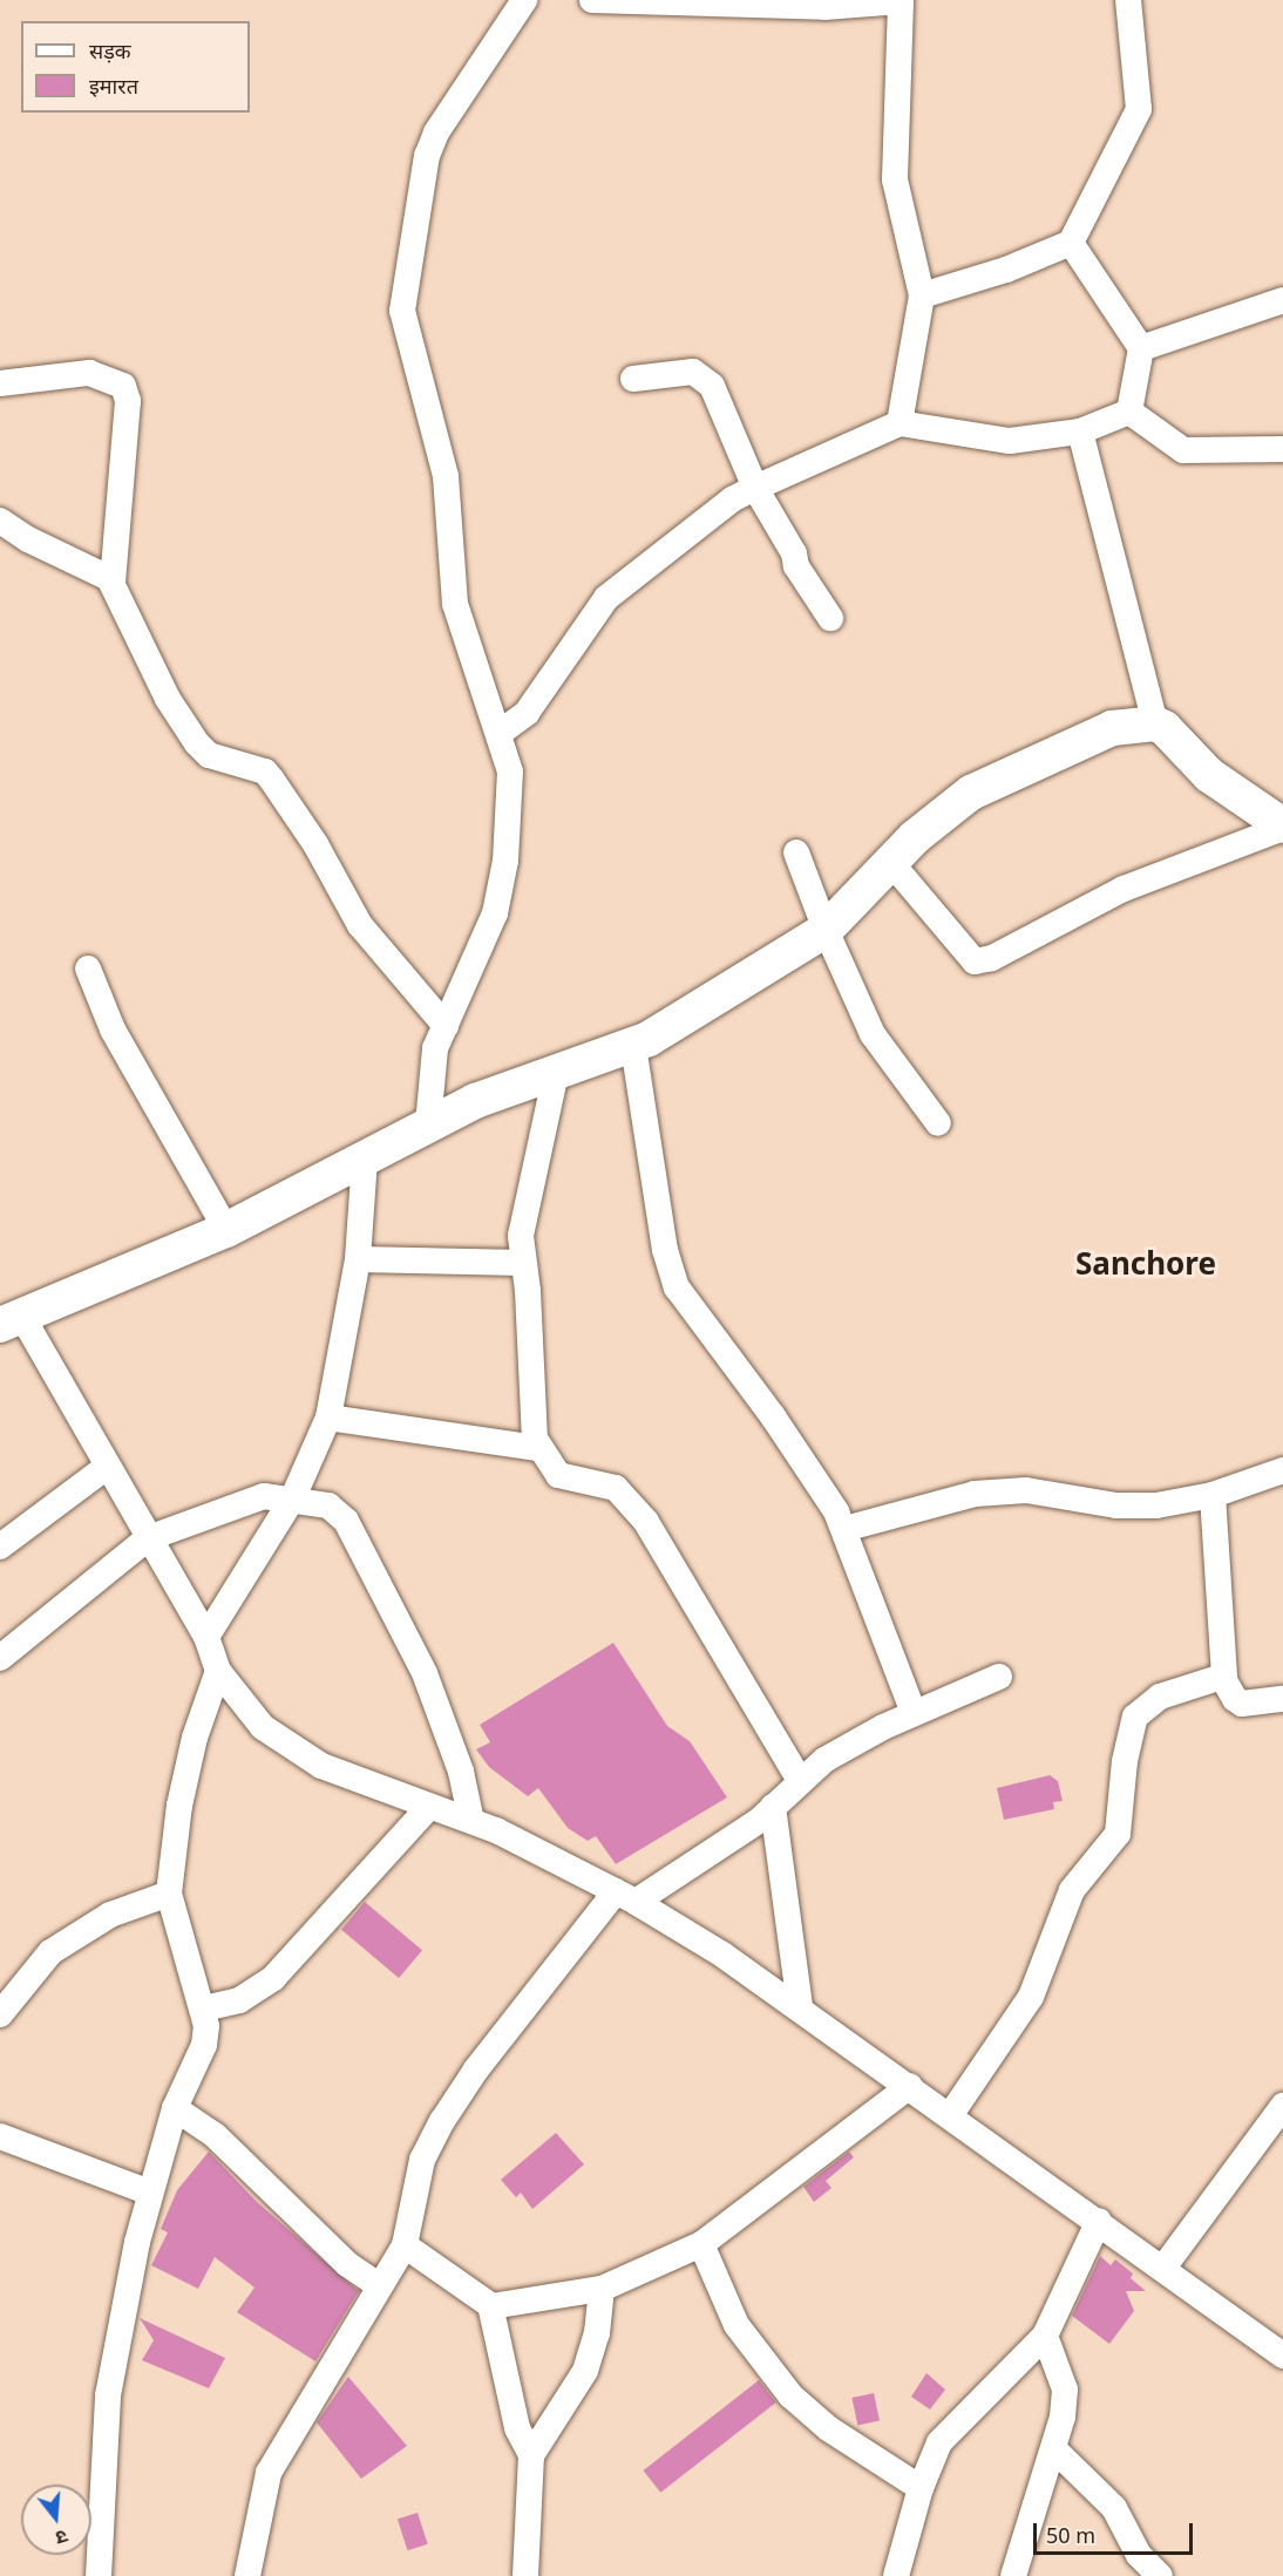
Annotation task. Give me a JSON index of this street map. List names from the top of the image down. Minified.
{"districts":["Sanchore"],"legend":["सड़क","इमारत"],"scale_bar":"50 m","north":"bottom"}
